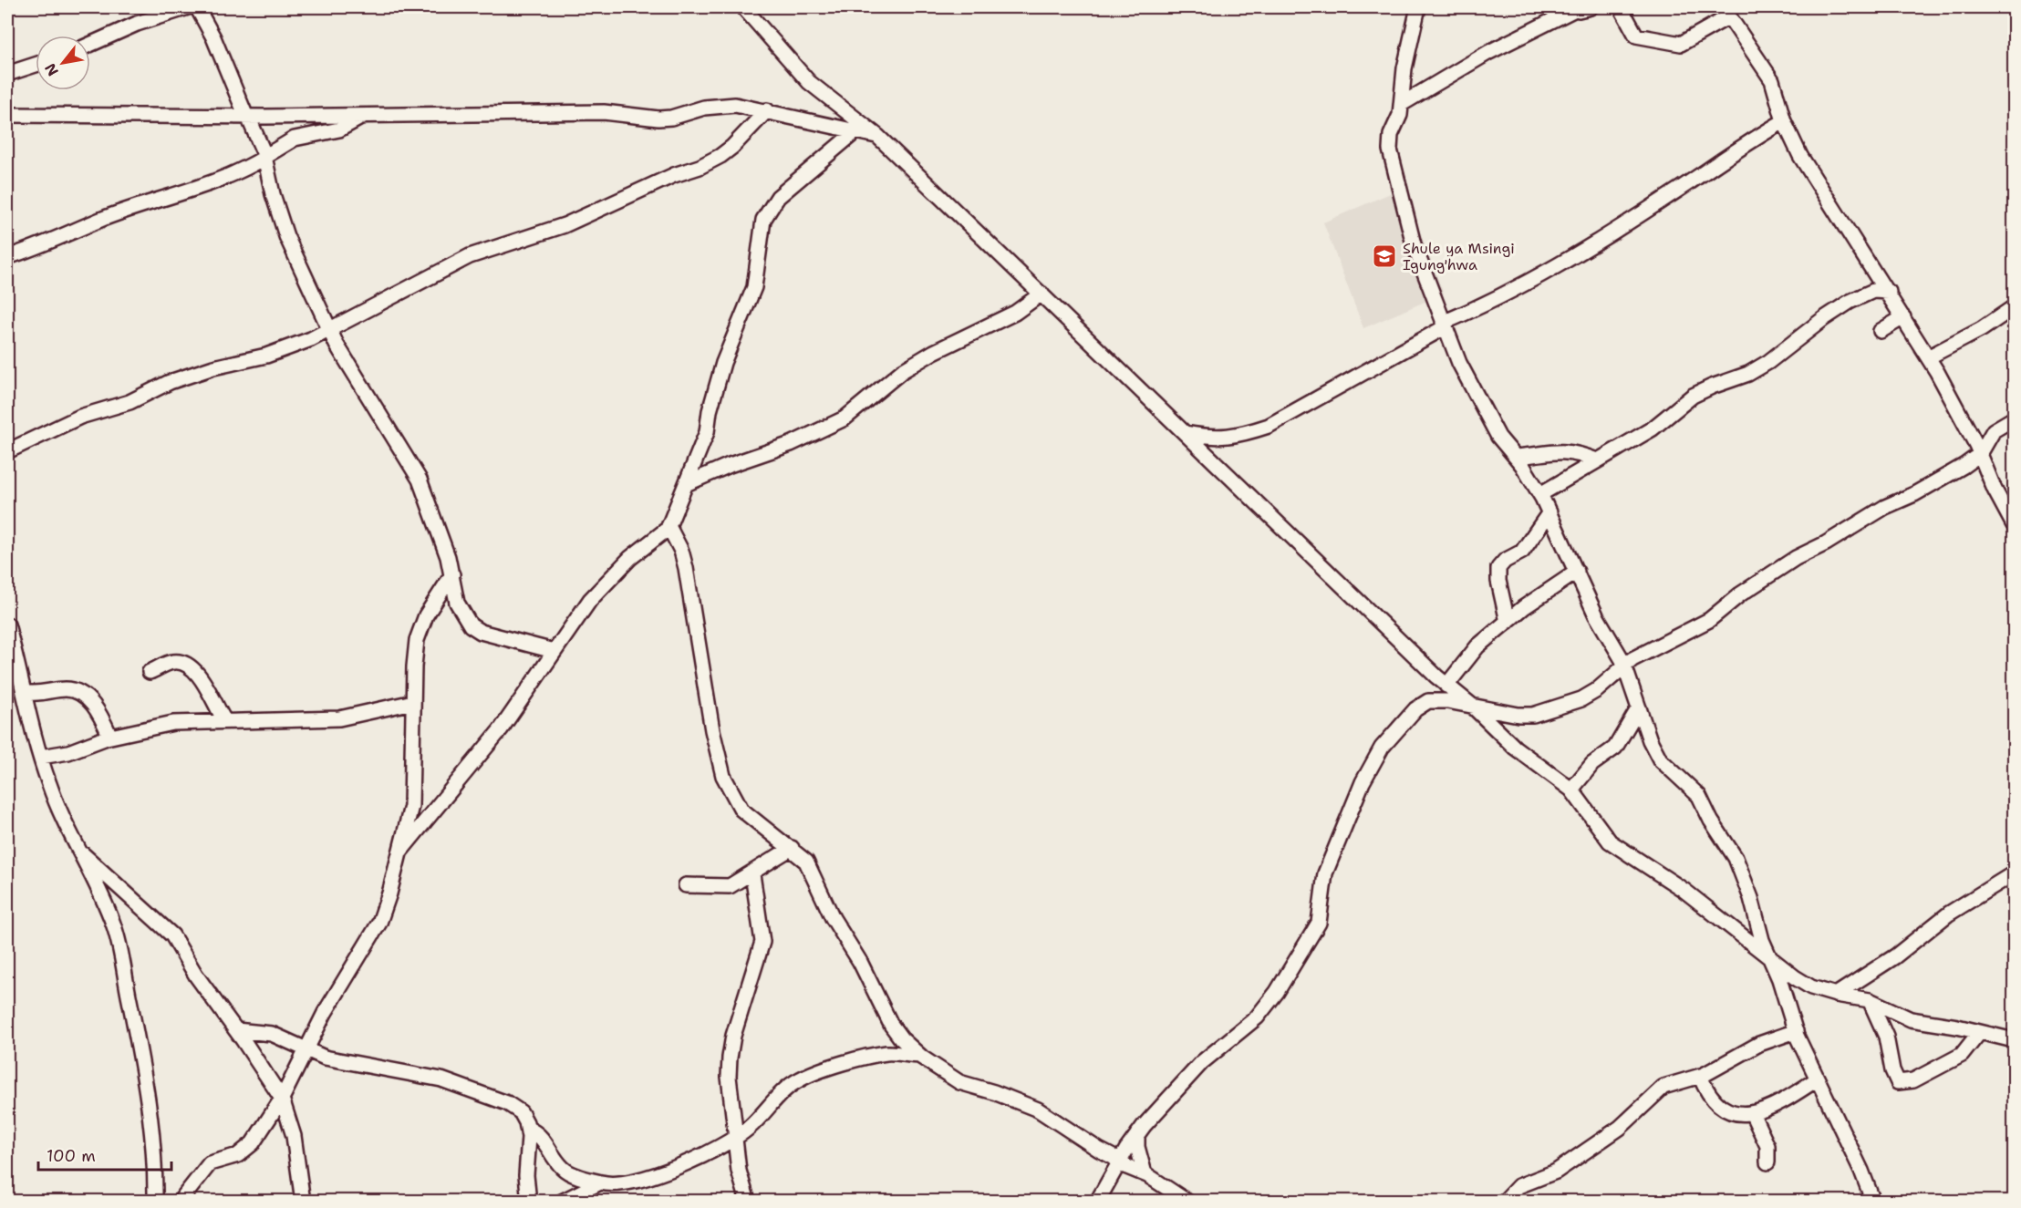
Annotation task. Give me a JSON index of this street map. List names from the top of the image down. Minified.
{"places":{"school or university":["Shule ya Msingi Igung'hwa"]},"scale_bar":"100 m","north":"bottom left"}
